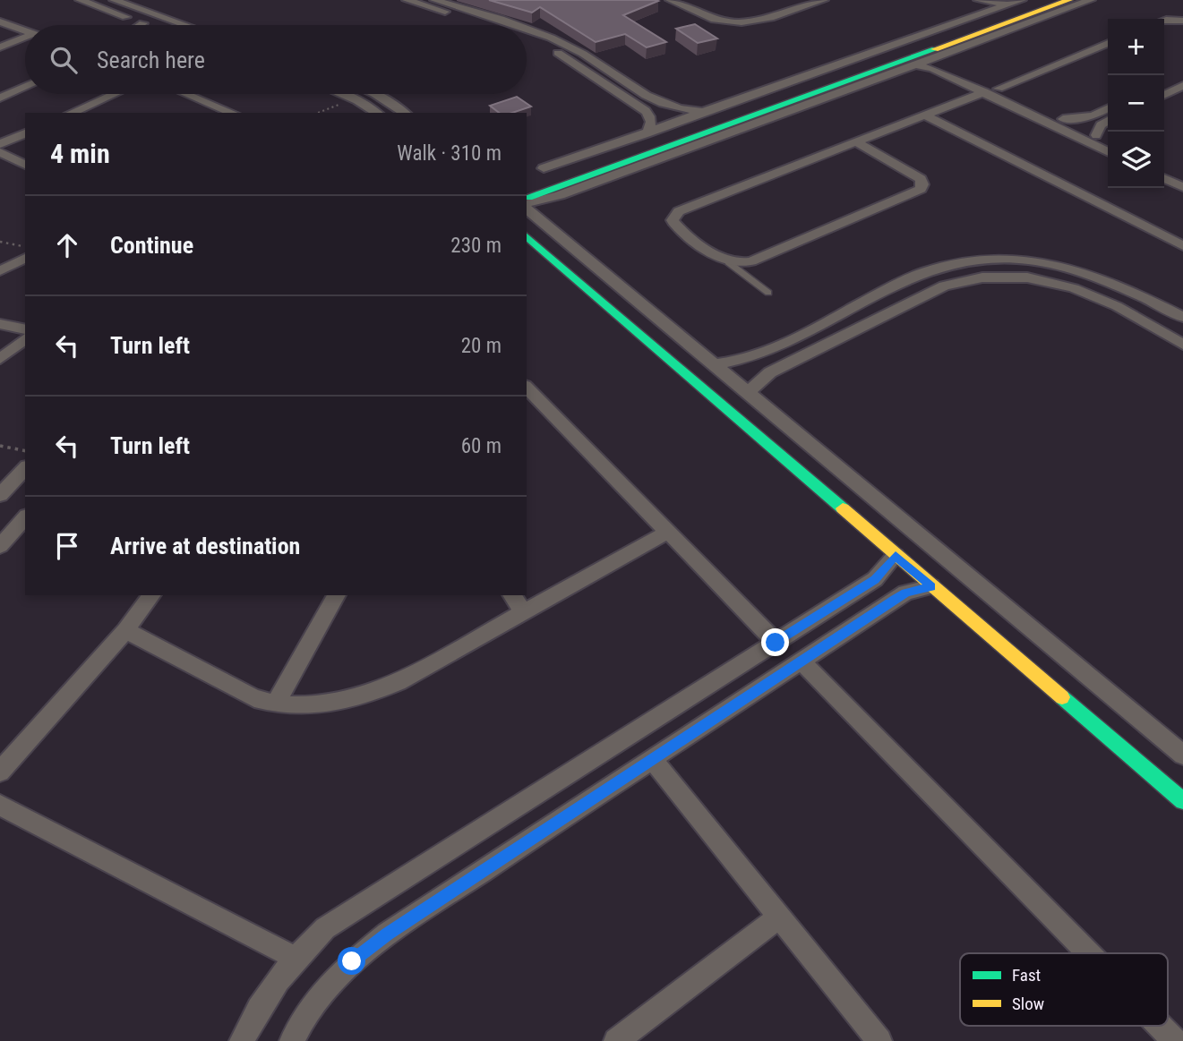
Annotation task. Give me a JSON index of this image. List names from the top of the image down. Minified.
{"legend":["Fast","Slow"],"page":{"map_buttons":["+","−"],"search":"Search here","heading":["4 min","Walk · 310 m"],"list":[["Continue","230 m"],["Turn left","20 m"],["Turn left","60 m"],"Arrive at destination"]}}
